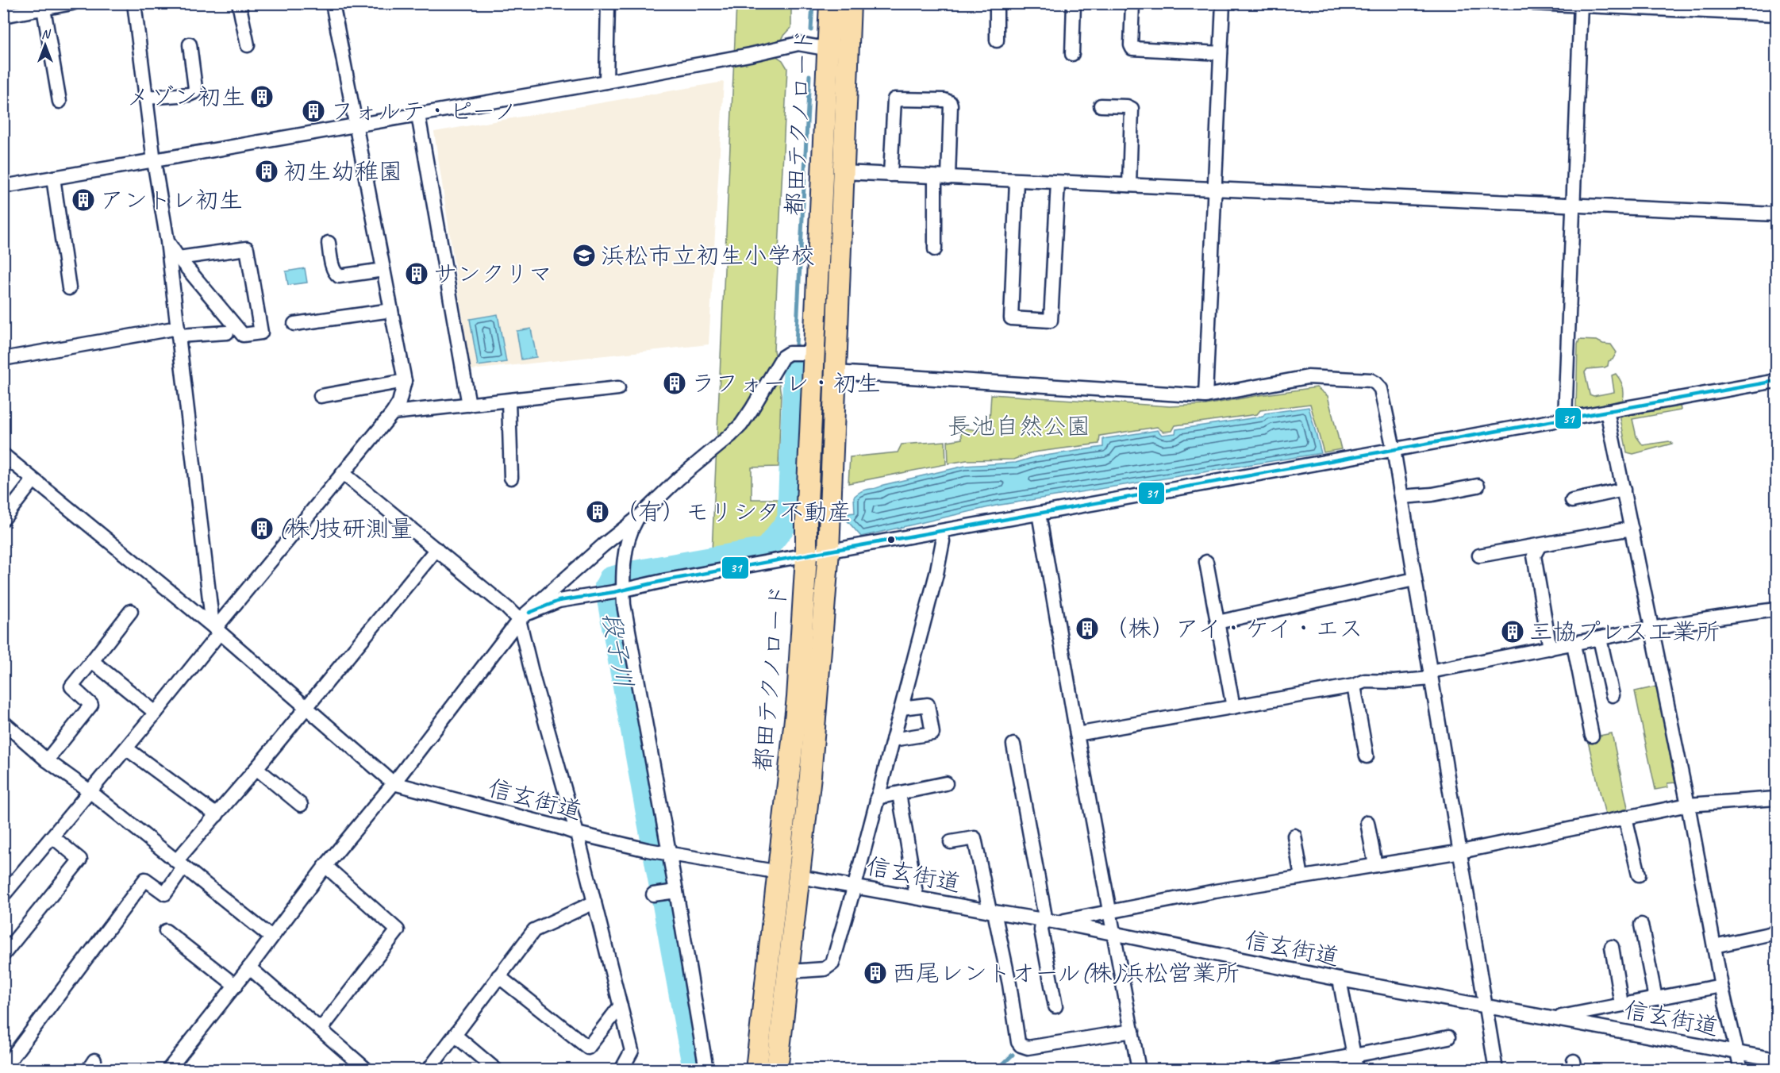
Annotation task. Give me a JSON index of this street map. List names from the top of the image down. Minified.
{"streets":{"highway":["都田テクノロード"],"street":["信玄街道"]},"crossings":[["都田テクノロード","信玄街道"]],"water":["段子川"],"parks":["長池自然公園"],"places":{"building":["メゾン初生","フォルテ・ピーノ","初生幼稚園","アントレ初生","サンクリマ","ラフォーレ・初生","（有）モリシタ不動産","(株)技研測量","（株）アイ・ケイ・エス","三協プレス工業所","西尾レントオール(株)浜松営業所"],"school or university":["浜松市立初生小学校"]},"lines":["transit line 31"],"north":"top"}
